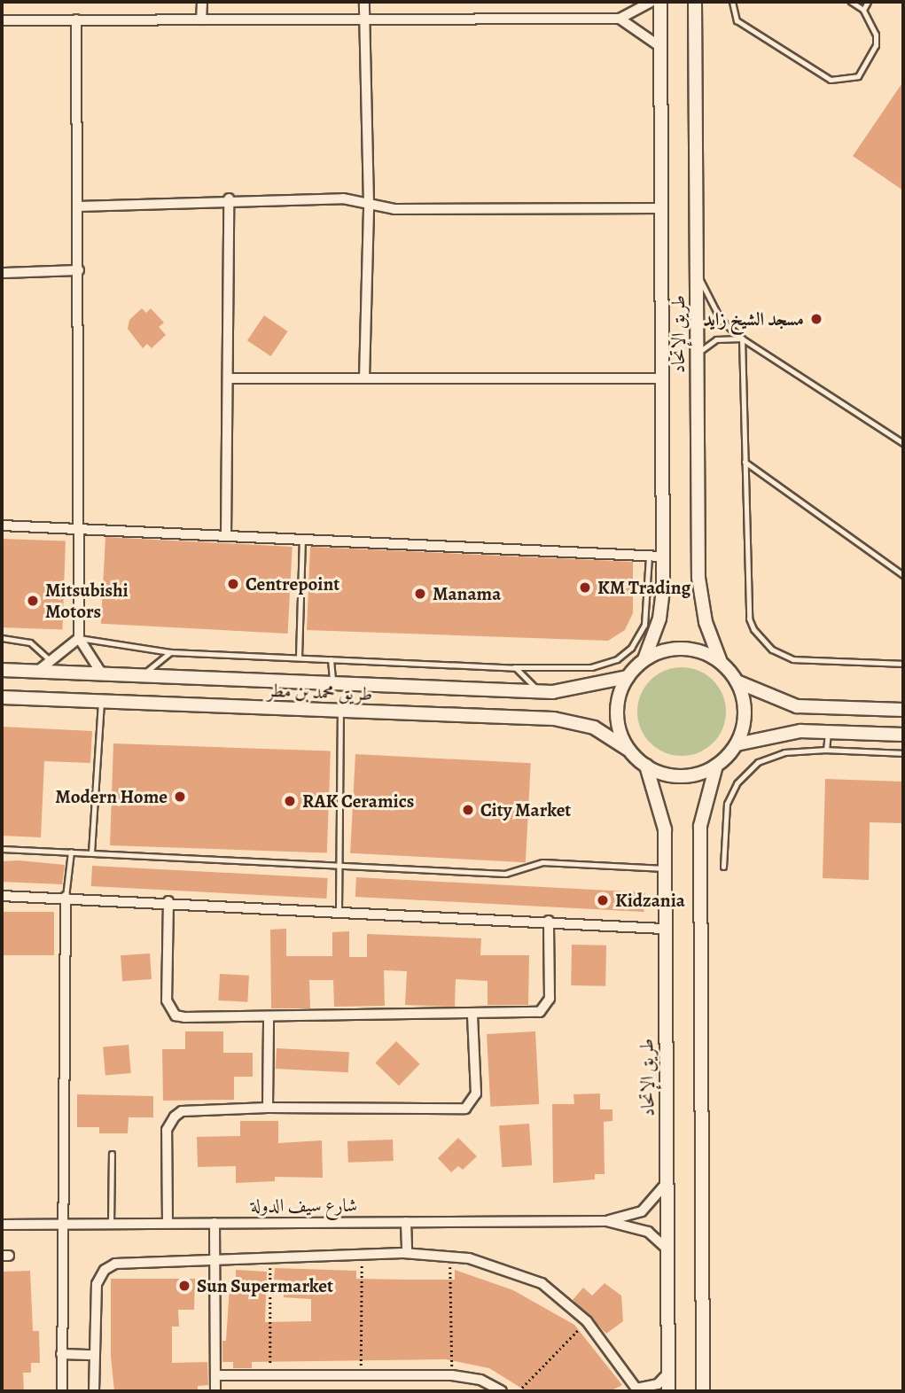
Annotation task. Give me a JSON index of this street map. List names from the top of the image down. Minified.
{"streets":{"street":["طريق اﻹتحاد","طريق محمد بن مطر","شارع سيف الدولة"]},"crossings":[["طريق اﻹتحاد","طريق محمد بن مطر"],["طريق اﻹتحاد","شارع سيف الدولة"]],"places":["مسجد الشيخ زايد","Centrepoint","KM Trading","Manama","Mitsubishi Motors","Modern Home","RAK Ceramics","City Market","Kidzania","Sun Supermarket"]}
